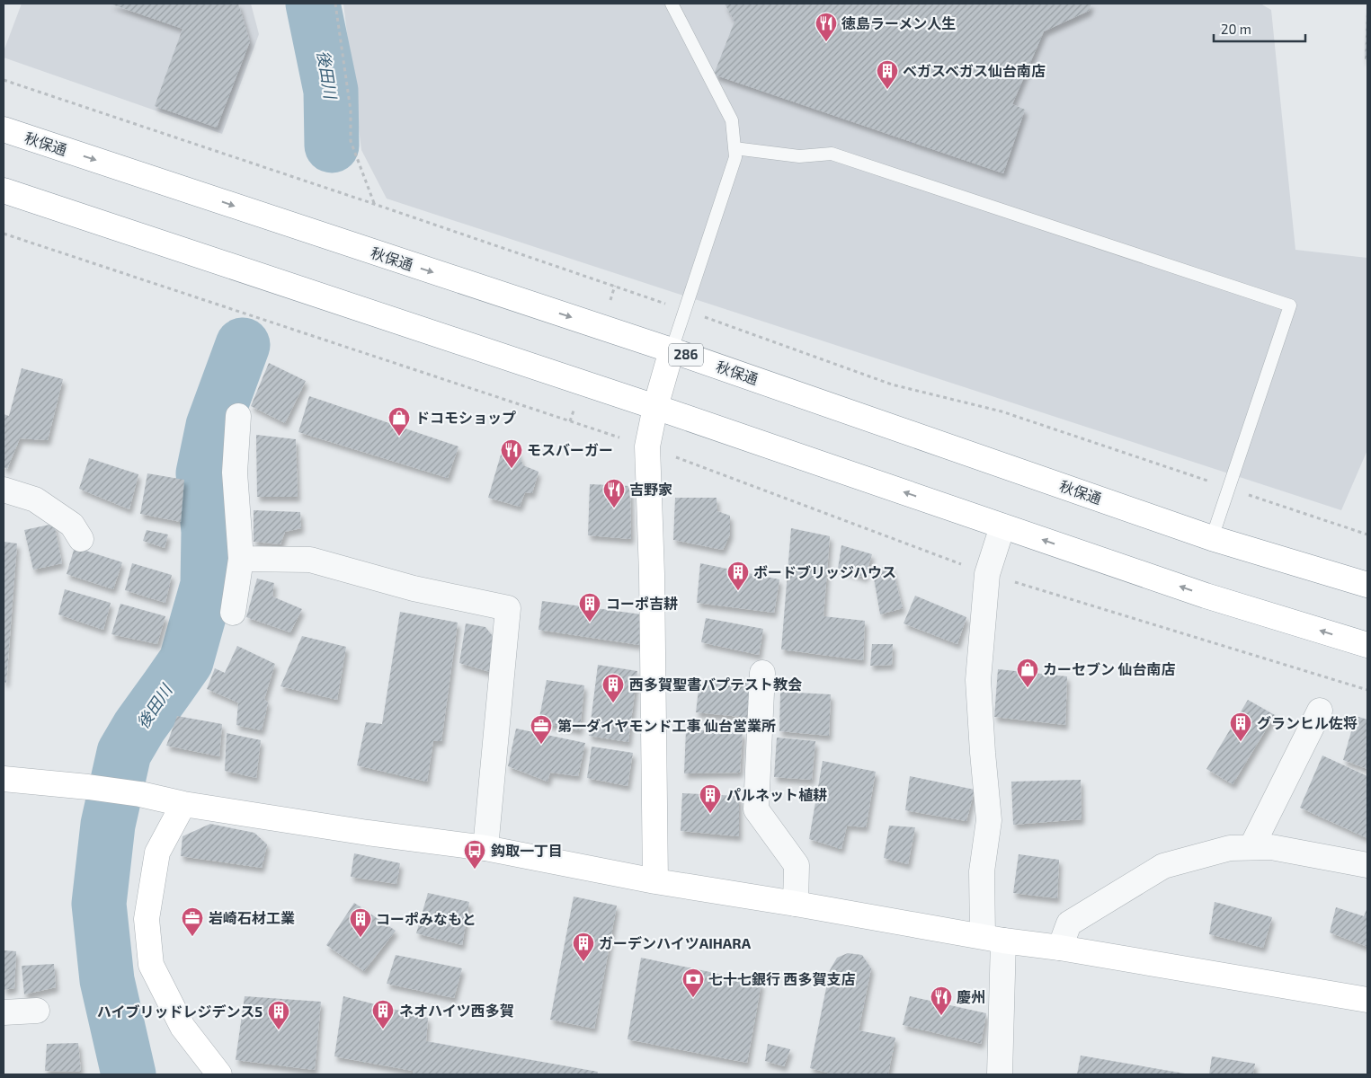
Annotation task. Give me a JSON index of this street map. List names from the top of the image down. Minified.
{"streets":{"main road":["秋保通","286"]},"water":["後田川"],"places":{"restaurant":["徳島ラーメン人生","モスバーガー","吉野家","慶州"],"building":["ベガスベガス仙台南店","ボードブリッジハウス","コーポ吉耕","西多賀聖書バプテスト教会","グランヒル佐将","パルネット植耕","コーポみなもと","ガーデンハイツAIHARA","ネオハイツ西多賀","ハイブリッドレジデンス5"],"shop":["ドコモショップ","カーセブン 仙台南店"],"office":["第一ダイヤモンド工事 仙台営業所","岩崎石材工業"],"bus stop":["鈎取一丁目"],"bank":["七十七銀行 西多賀支店"]},"scale_bar":"20 m"}
